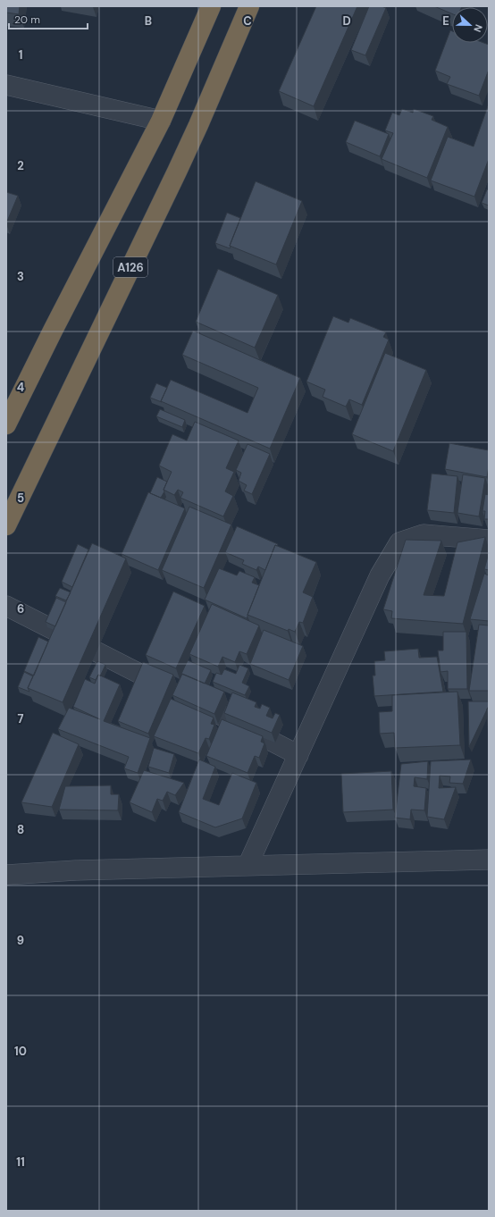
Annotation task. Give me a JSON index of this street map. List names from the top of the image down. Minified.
{"streets":{"highway":["A126"]},"scale_bar":"20 m","north":"right","grid":{"columns":["B","C","D","E"],"rows":["1","2","3","4","5","6","7","8","9","10","11"]}}
